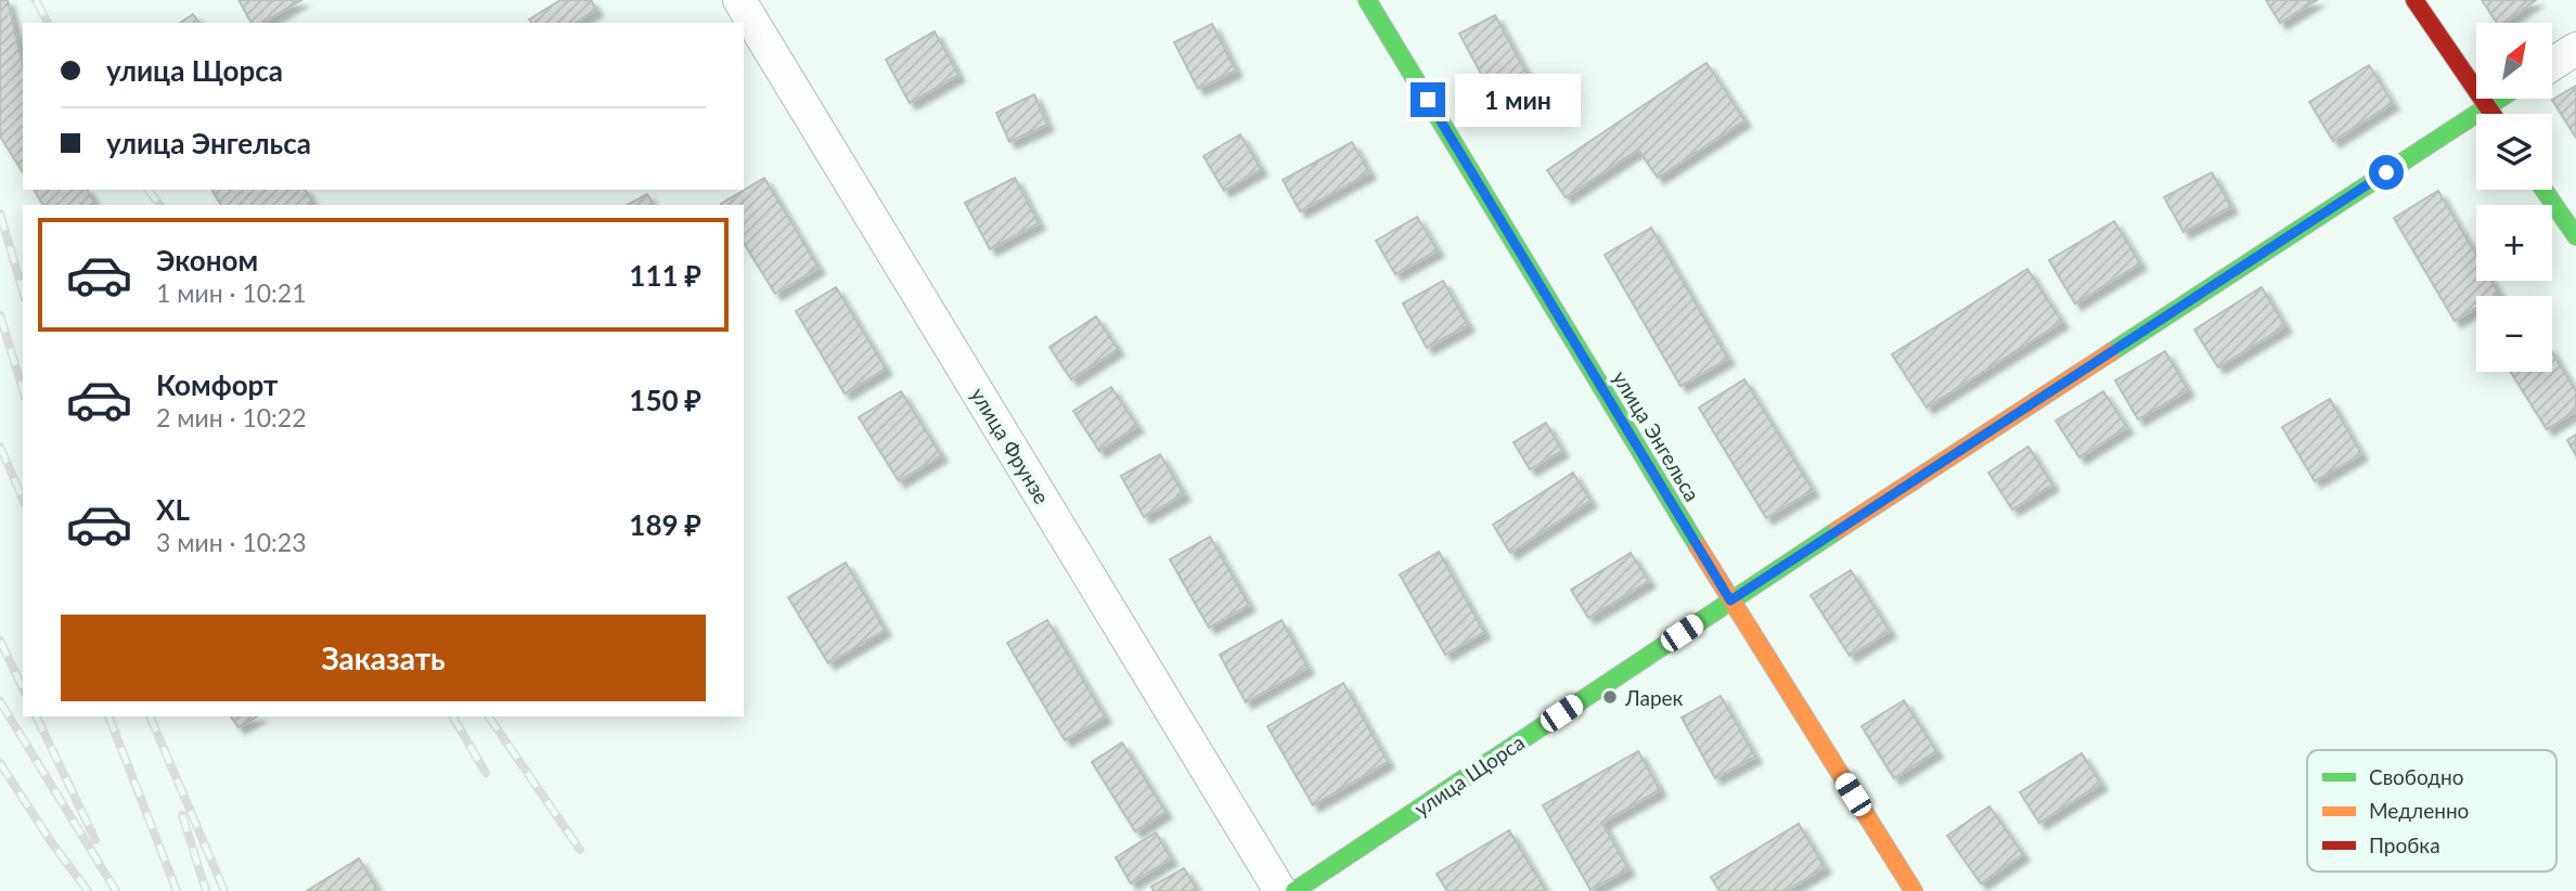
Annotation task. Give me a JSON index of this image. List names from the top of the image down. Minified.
{"streets":{"street":["улица Энгельса","улица Фрунзе","улица Щорса"]},"crossings":[["улица Энгельса","улица Щорса"]],"places":["Ларек"],"legend":["Свободно","Медленно","Пробка"],"north":"top right","page":{"map_buttons":["+","−"],"banner":["улица Щорса","улица Энгельса"],"bubble":"1 мин","list":[{"name":"Эконом","note":"1 мин · 10:21","value":"111 ₽"},{"name":"Комфорт","note":"2 мин · 10:22","value":"150 ₽"},{"name":"XL","note":"3 мин · 10:23","value":"189 ₽"}],"buttons":"Заказать"}}
